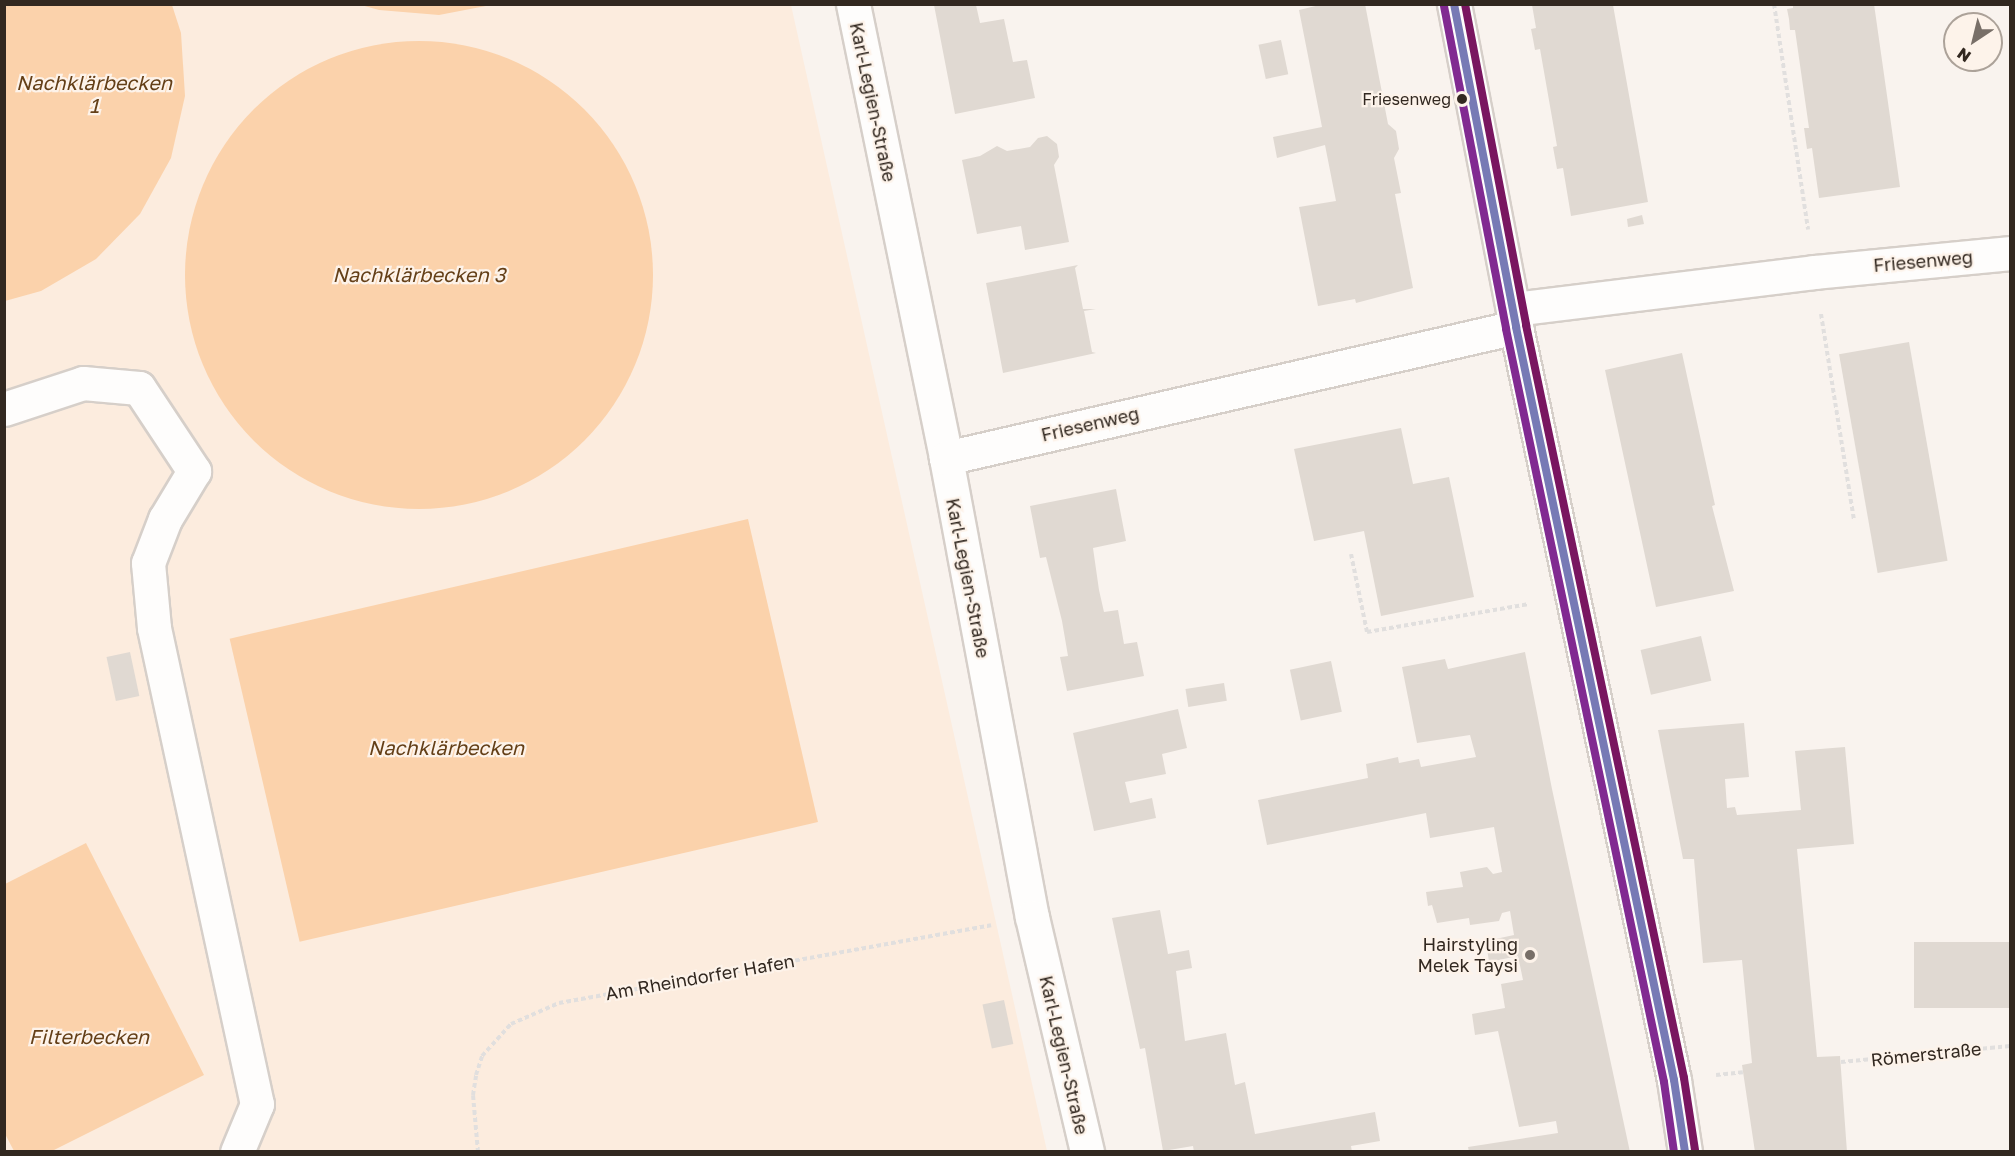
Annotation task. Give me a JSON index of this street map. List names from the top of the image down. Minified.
{"streets":{"street":["Karl-Legien-Straße","Friesenweg"],"path":["Am Rheindorfer Hafen","Römerstraße"]},"crossings":[["Karl-Legien-Straße","Friesenweg"],["Karl-Legien-Straße","Am Rheindorfer Hafen"]],"water":["Nachklärbecken 1","Nachklärbecken 3","Nachklärbecken","Filterbecken"],"places":["Friesenweg","Hairstyling Melek Taysi"],"north":"bottom left"}
